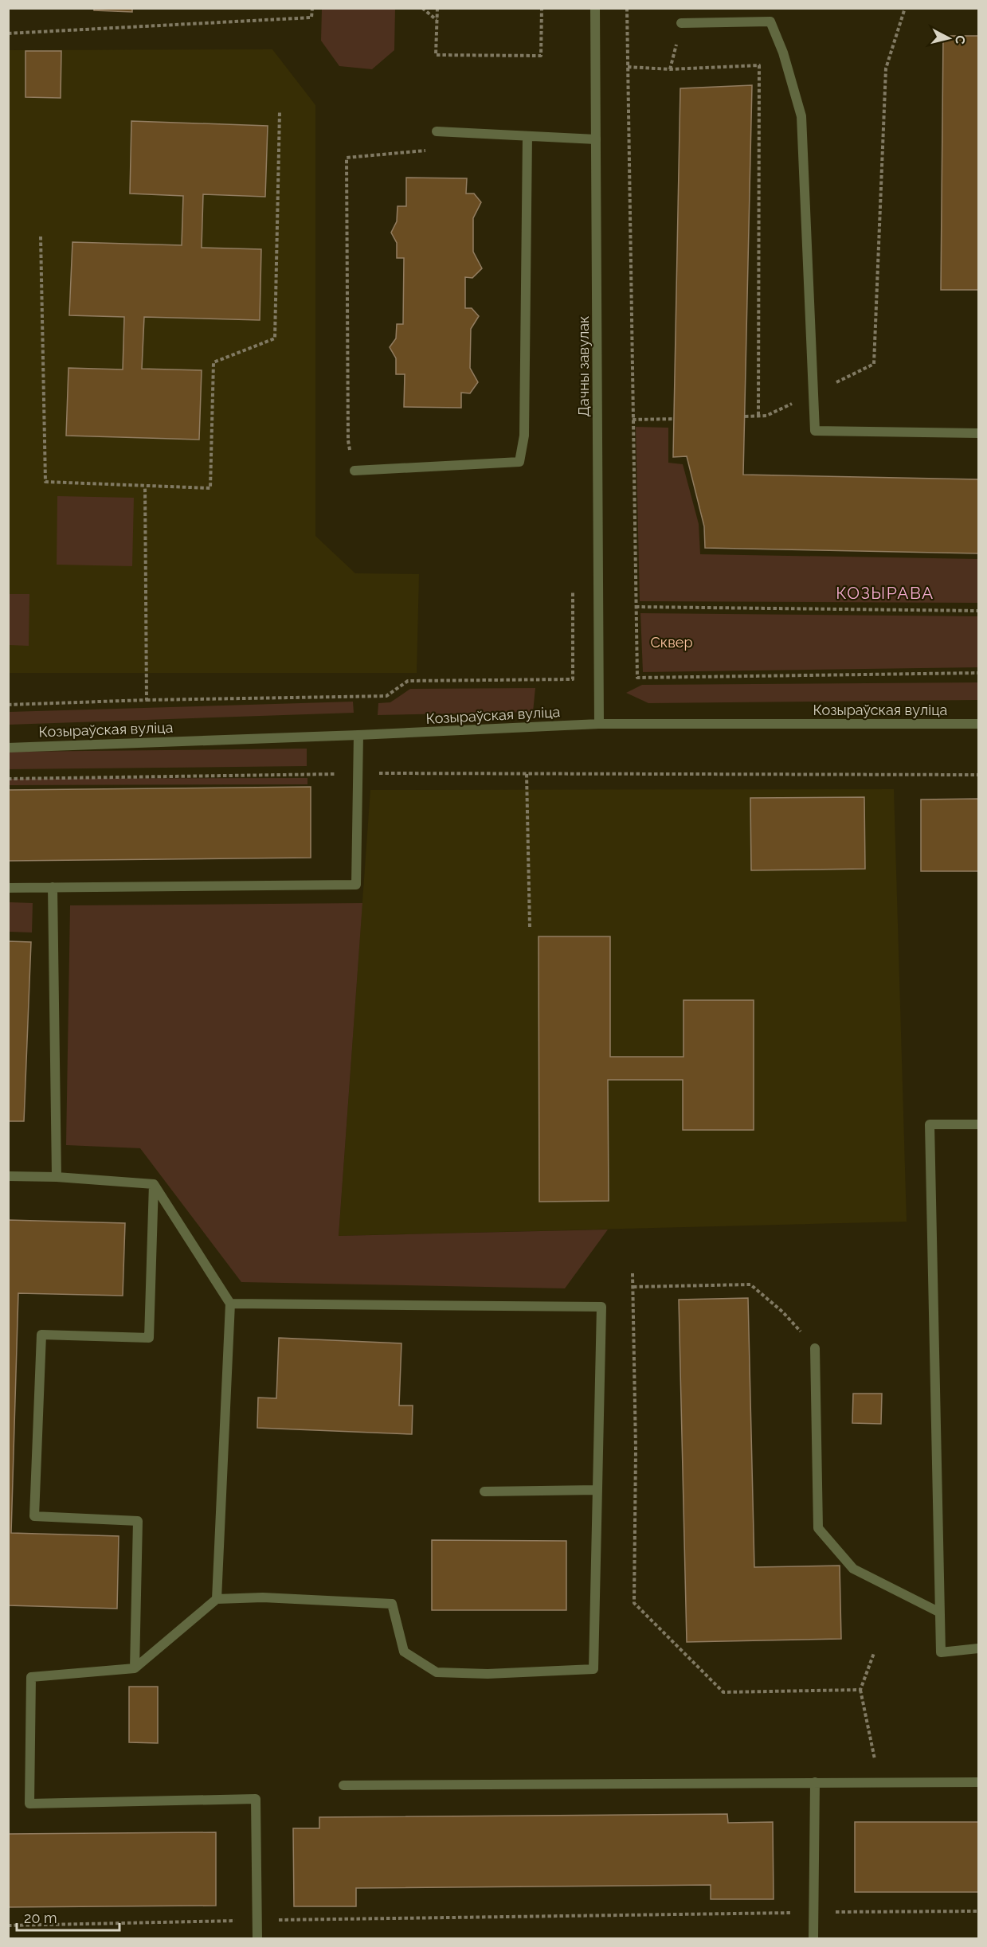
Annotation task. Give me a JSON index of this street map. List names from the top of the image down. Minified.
{"streets":{"street":["Дачны завулак","Козыраўская вуліца"]},"crossings":[["Дачны завулак","Козыраўская вуліца"]],"districts":["КОЗЫРАВА"],"parks":["Сквер"],"scale_bar":"20 m","north":"right"}
